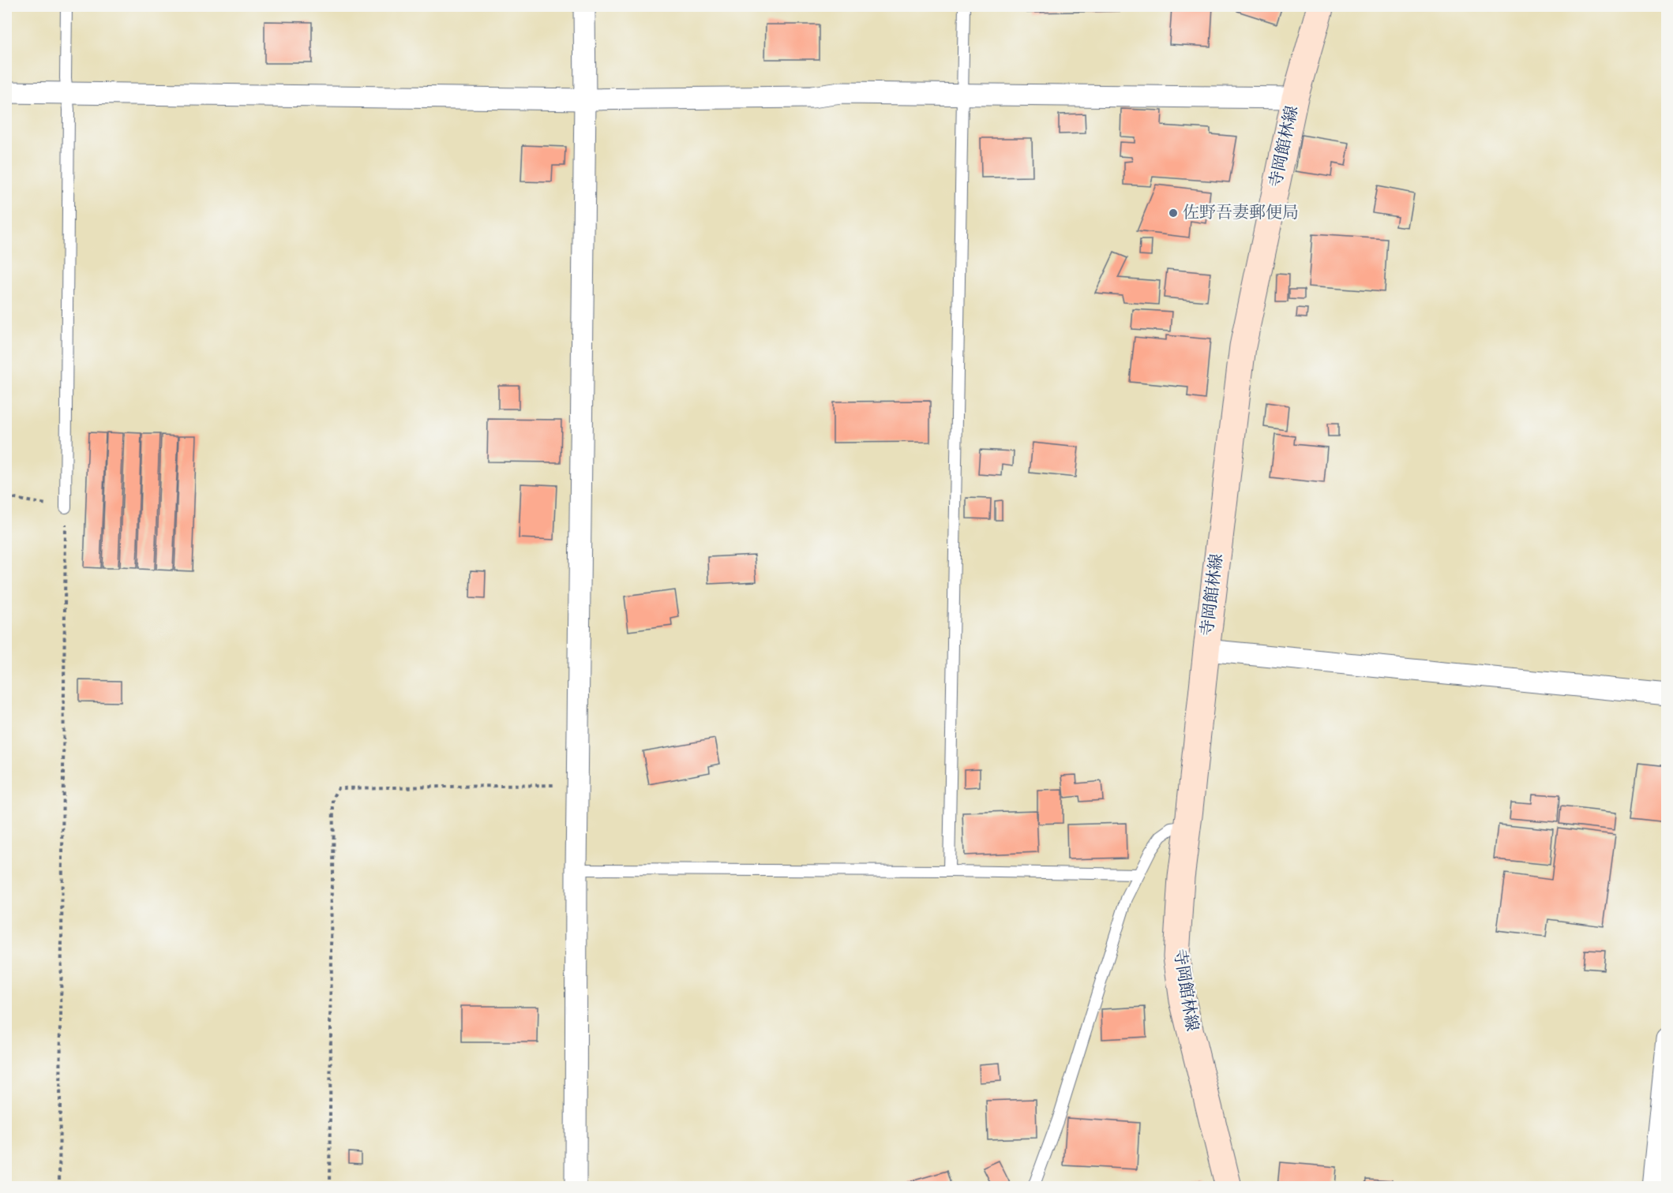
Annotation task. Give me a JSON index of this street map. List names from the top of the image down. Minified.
{"streets":{"main road":["寺岡館林線"]},"places":["佐野吾妻郵便局"]}
